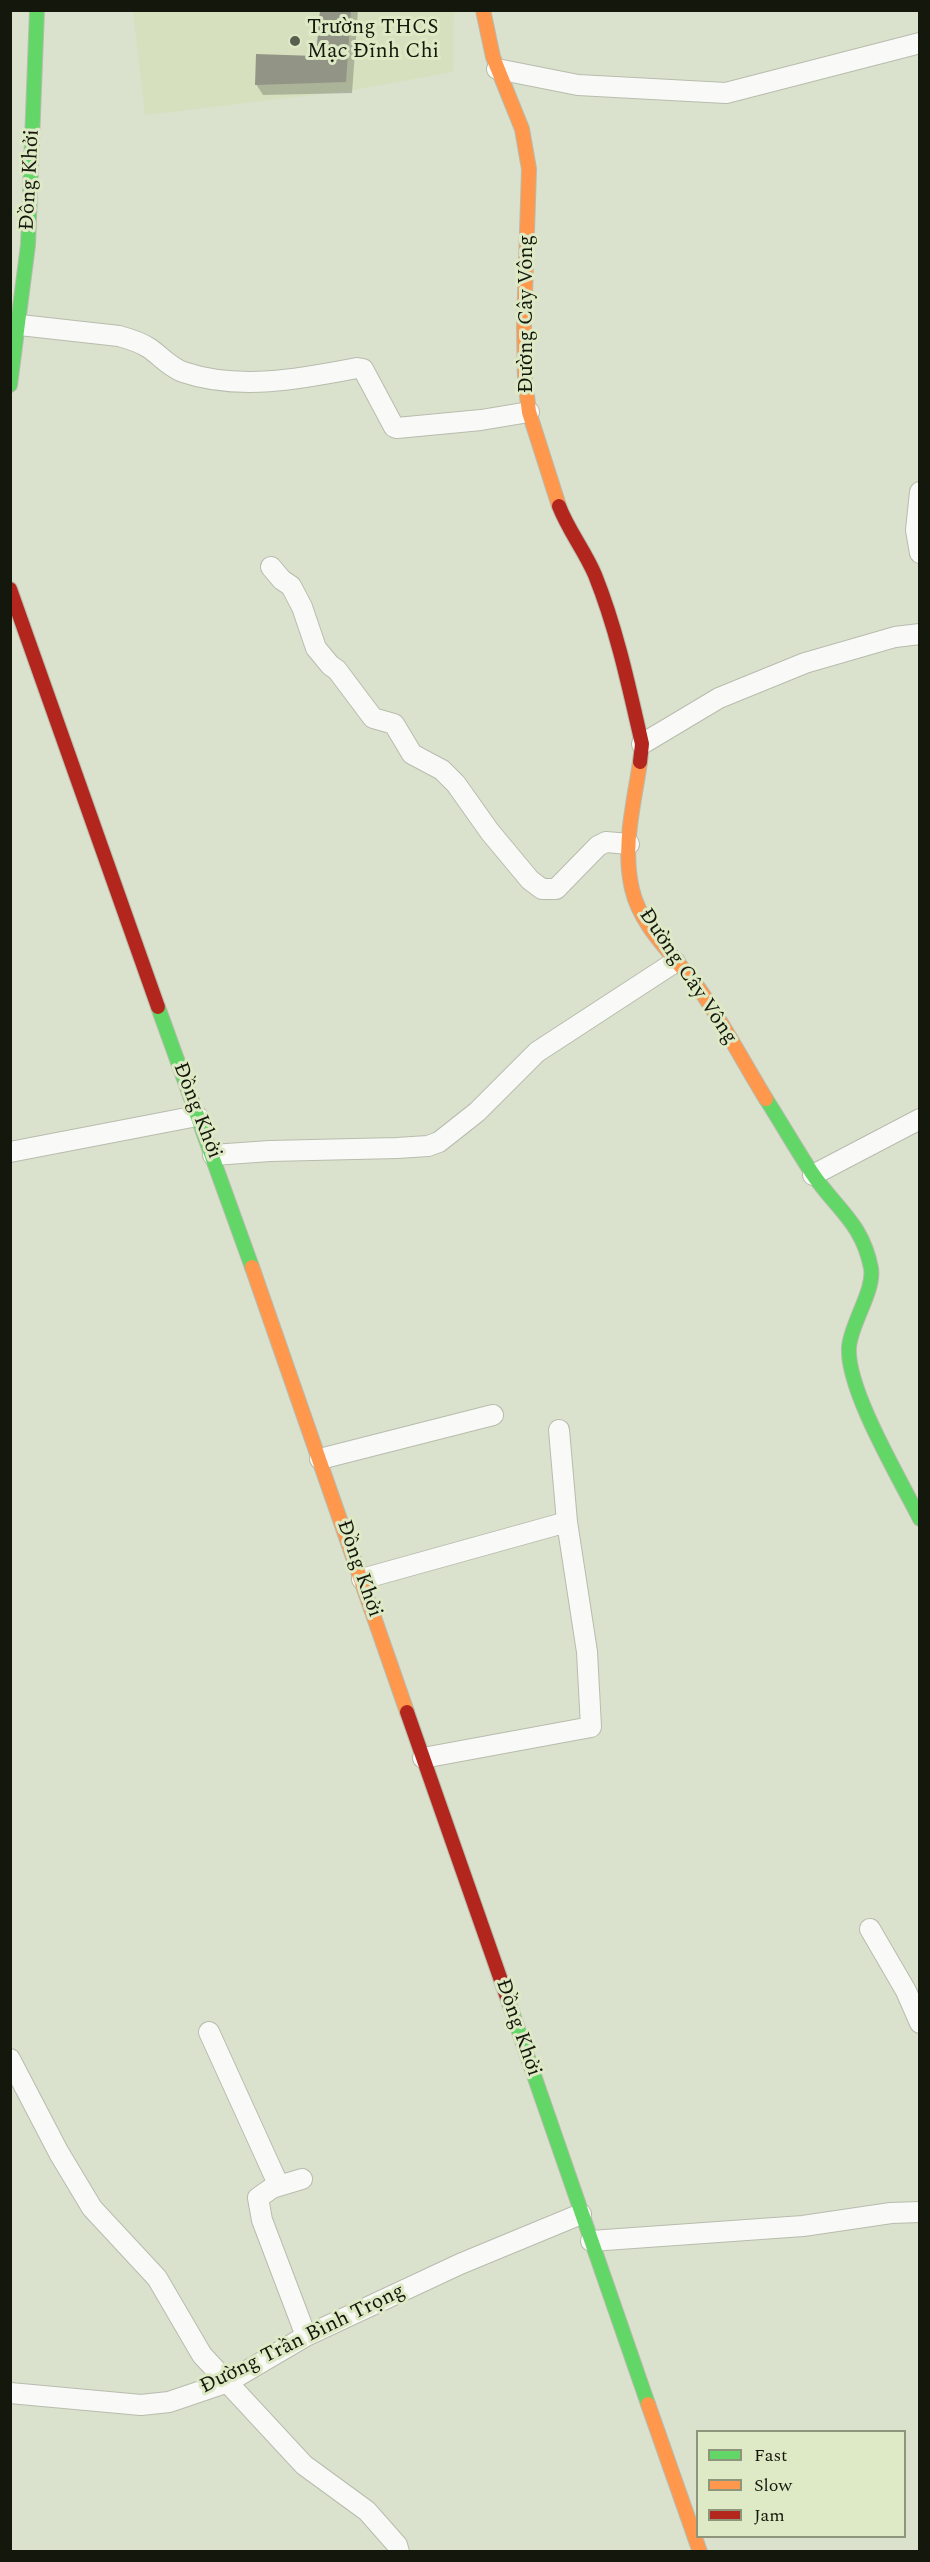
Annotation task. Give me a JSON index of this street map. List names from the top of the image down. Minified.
{"streets":{"main road":["Đồng Khởi","Đường Cây Vông"],"street":["Đường Trần Bình Trọng"]},"crossings":[["Đồng Khởi","Đường Trần Bình Trọng"]],"places":["Trường THCS Mạc Đĩnh Chi"],"legend":["Fast","Slow","Jam"]}
